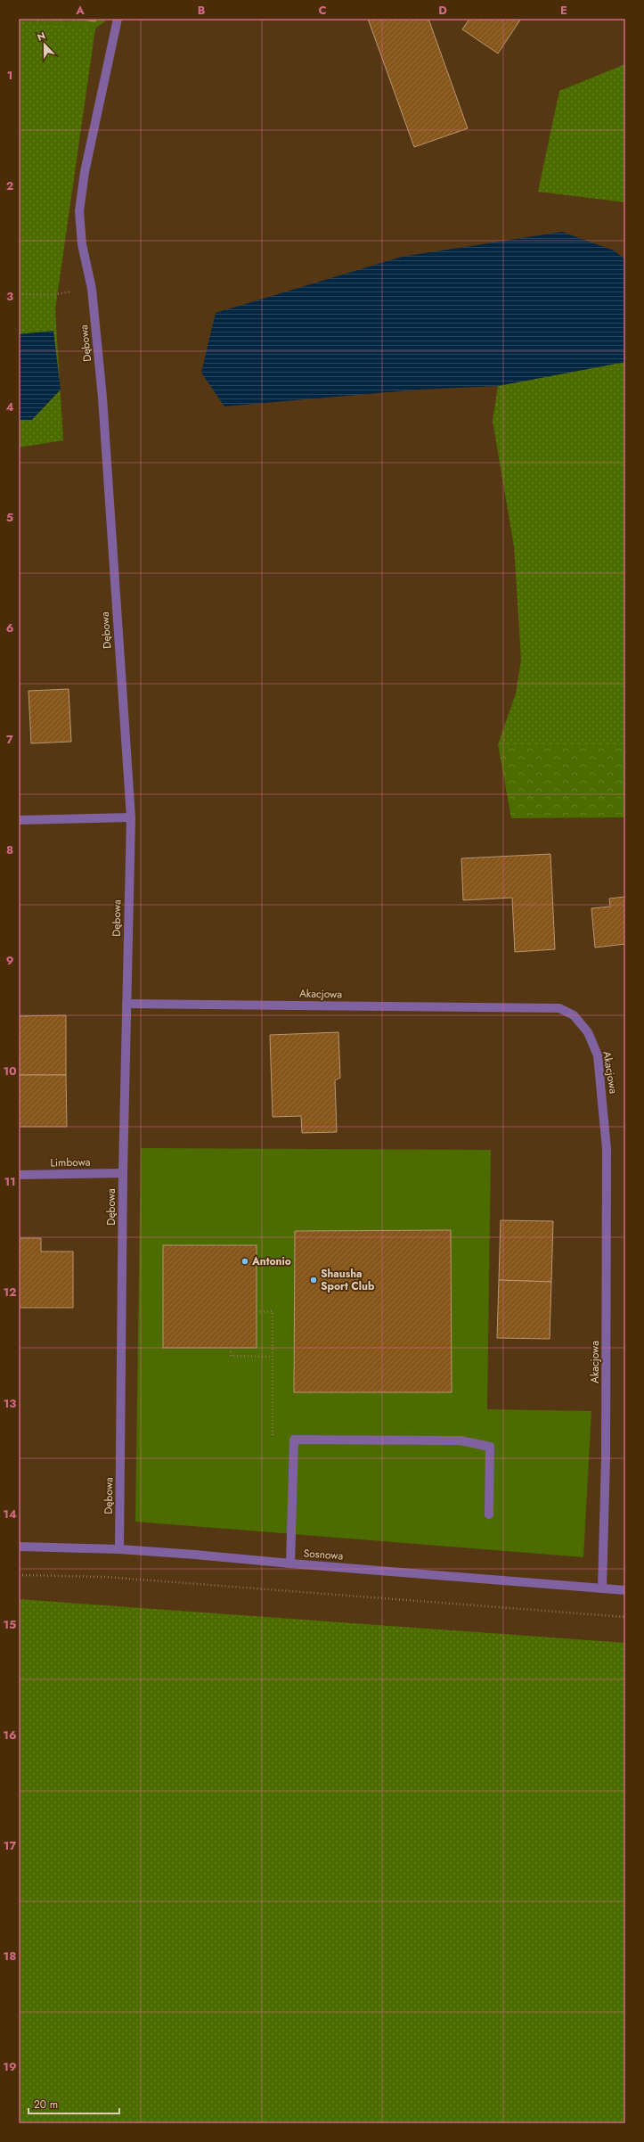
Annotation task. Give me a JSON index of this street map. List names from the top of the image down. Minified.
{"streets":{"street":["Dębowa","Akacjowa","Limbowa","Sosnowa"]},"crossings":[["Dębowa","Akacjowa"],["Dębowa","Limbowa"],["Dębowa","Sosnowa"],["Akacjowa","Sosnowa"]],"places":["Antonio","Shausha Sport Club"],"scale_bar":"20 m","north":"top","grid":{"columns":["A","B","C","D","E"],"rows":["1","2","3","4","5","6","7","8","9","10","11","12","13","14","15","16","17","18","19"]}}
